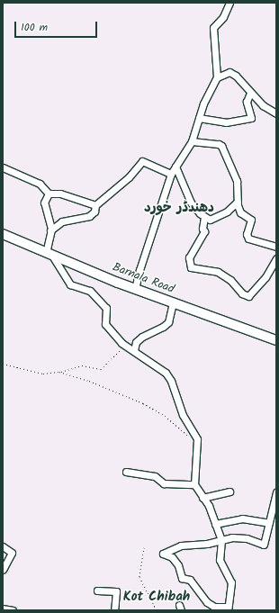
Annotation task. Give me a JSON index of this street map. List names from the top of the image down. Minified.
{"streets":{"main road":["Barnala Road"]},"districts":["دھندڈر خورد","Kot Chibah"],"scale_bar":"100 m"}
